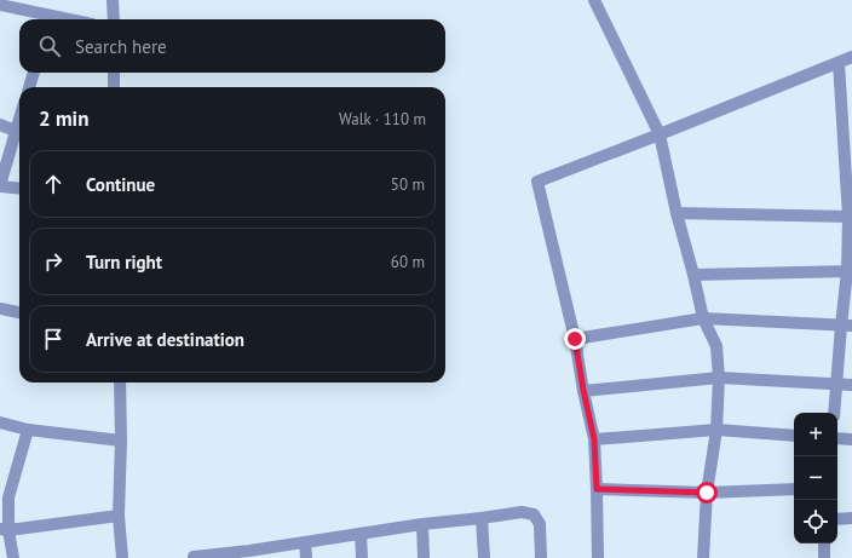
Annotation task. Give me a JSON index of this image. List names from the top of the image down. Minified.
{"page":{"search":"Search here","heading":["2 min","Walk · 110 m"],"list":[["Continue","50 m"],["Turn right","60 m"],"Arrive at destination"],"map_buttons":["+","−"]}}
